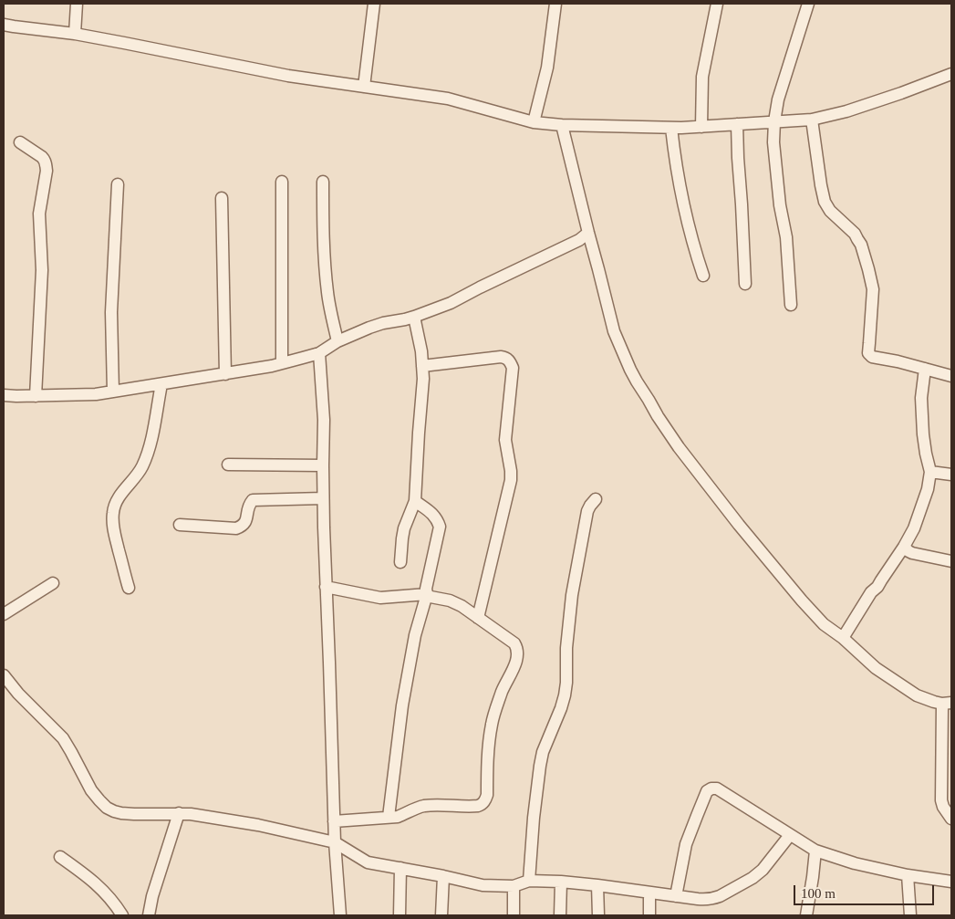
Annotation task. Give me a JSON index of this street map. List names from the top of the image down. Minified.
{"scale_bar":"100 m"}
